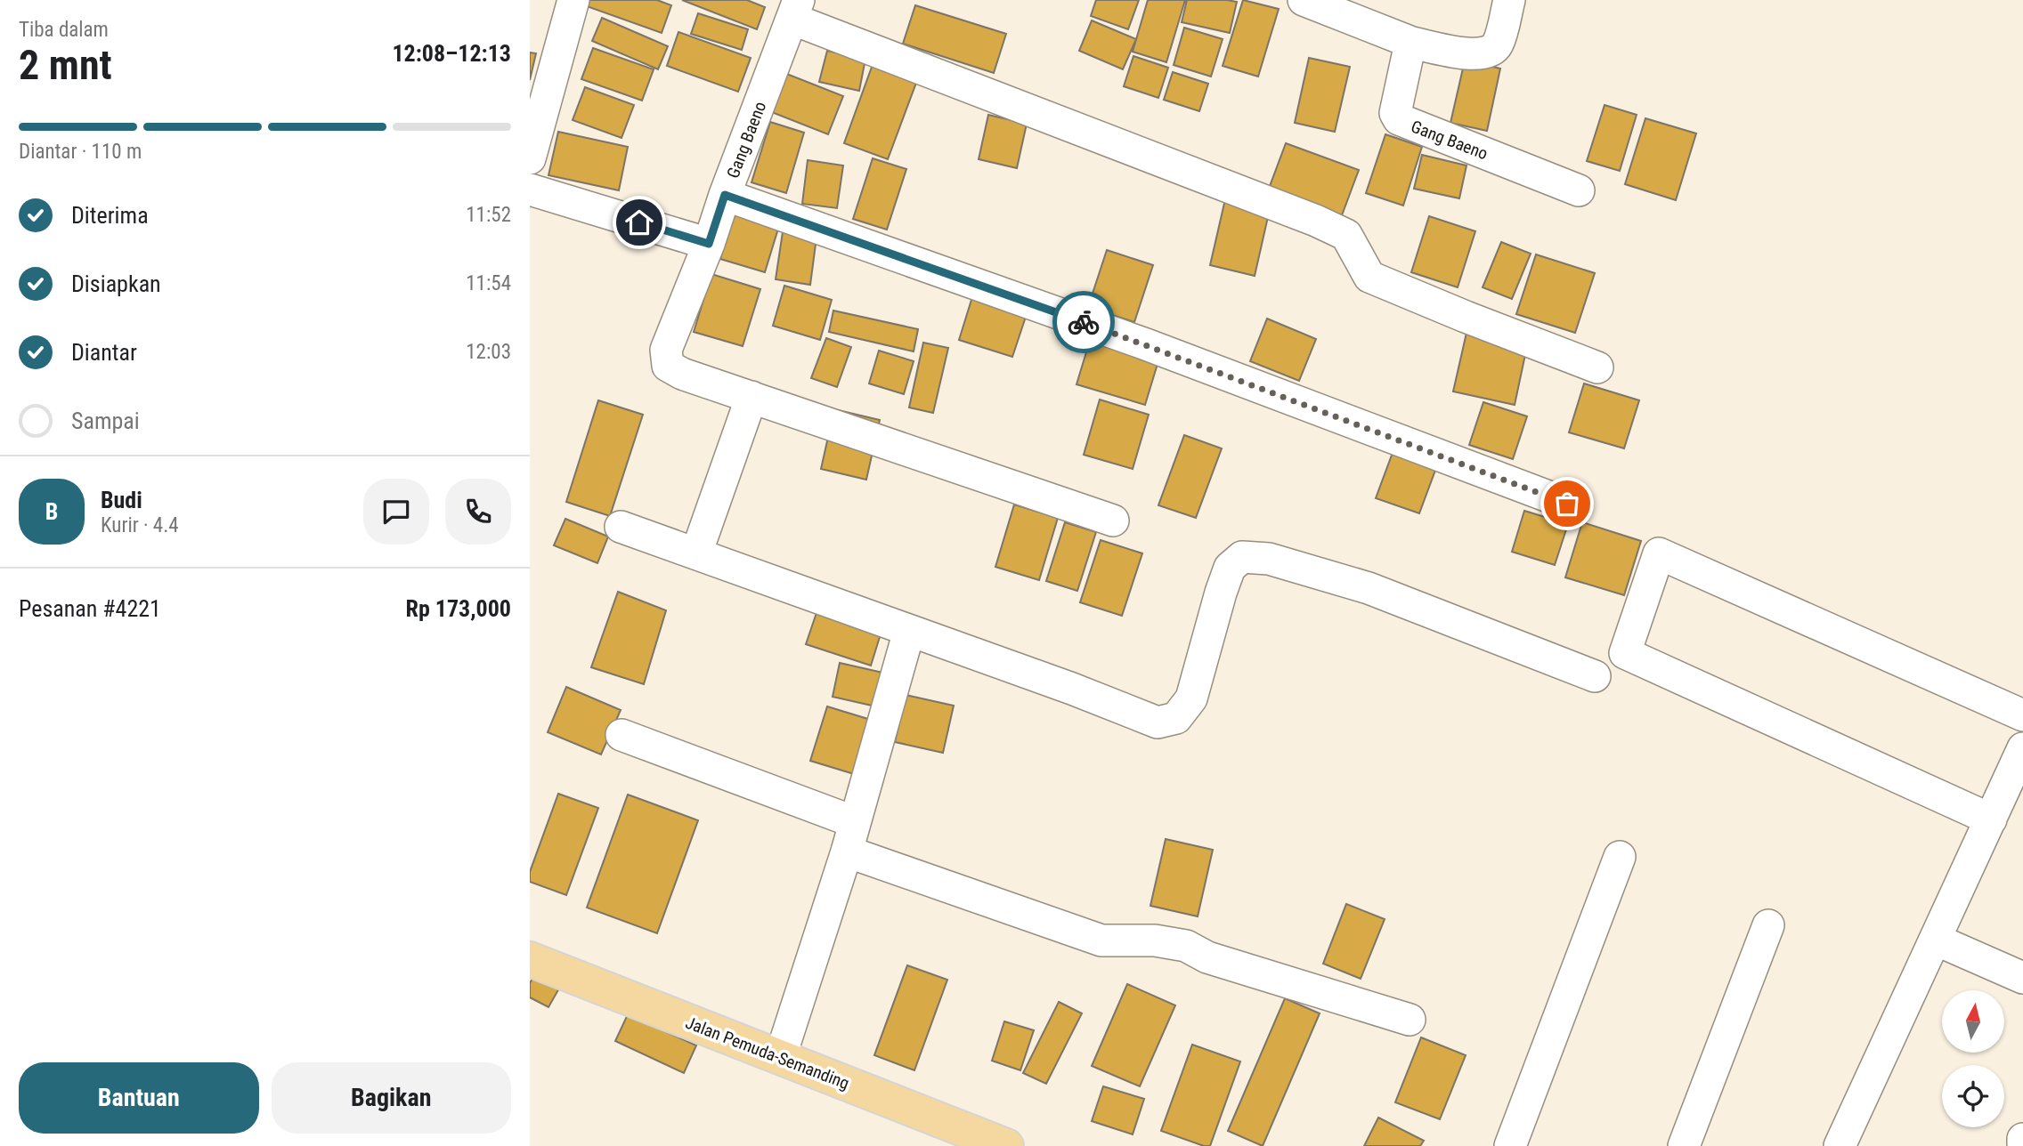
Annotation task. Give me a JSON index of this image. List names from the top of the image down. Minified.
{"streets":{"main road":["Jalan Pemuda-Semanding"],"street":["Gang Baeno"]},"north":"top","page":{"heading":["2 mnt","Tiba dalam","12:08–12:13"],"panel":["Budi","Kurir · 4.4","Pesanan #4221","Rp 173,000"],"bar":"Diantar · 110 m","list":[["Diterima","11:52"],["Disiapkan","11:54"],["Diantar","12:03"],"Sampai"],"round":"B","buttons":["Bantuan","Bagikan"]}}
